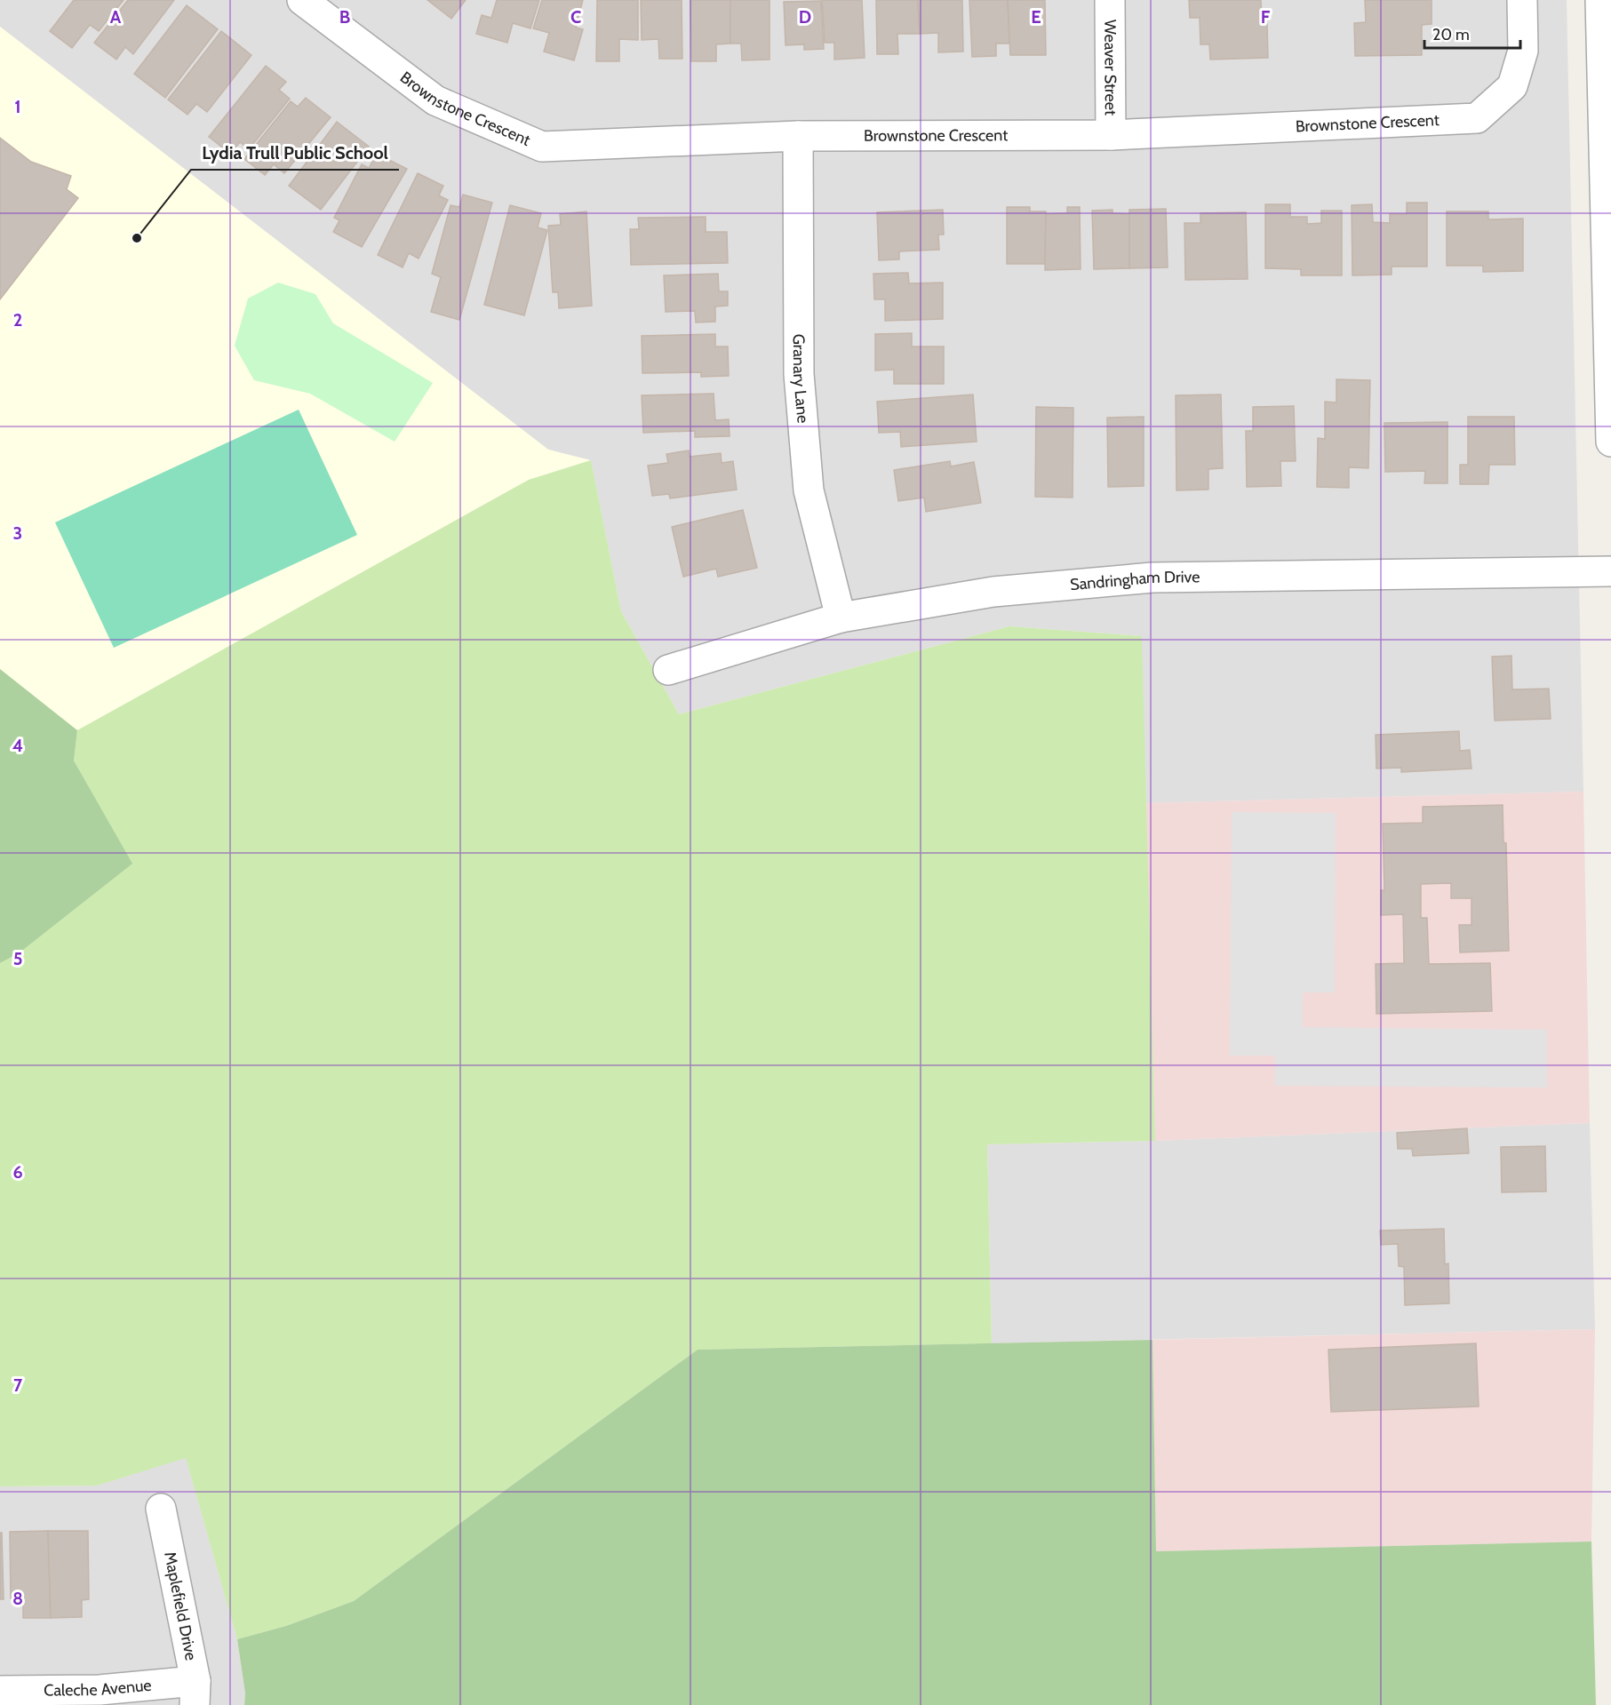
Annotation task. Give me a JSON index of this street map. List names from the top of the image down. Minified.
{"streets":{"street":["Weaver Street","Brownstone Crescent","Granary Lane","Sandringham Drive","Maplefield Drive","Caleche Avenue"]},"crossings":[["Weaver Street","Brownstone Crescent"],["Brownstone Crescent","Granary Lane"],["Granary Lane","Sandringham Drive"],["Maplefield Drive","Caleche Avenue"]],"places":["Lydia Trull Public School"],"scale_bar":"20 m","grid":{"columns":["A","B","C","D","E","F"],"rows":["1","2","3","4","5","6","7","8"]}}
